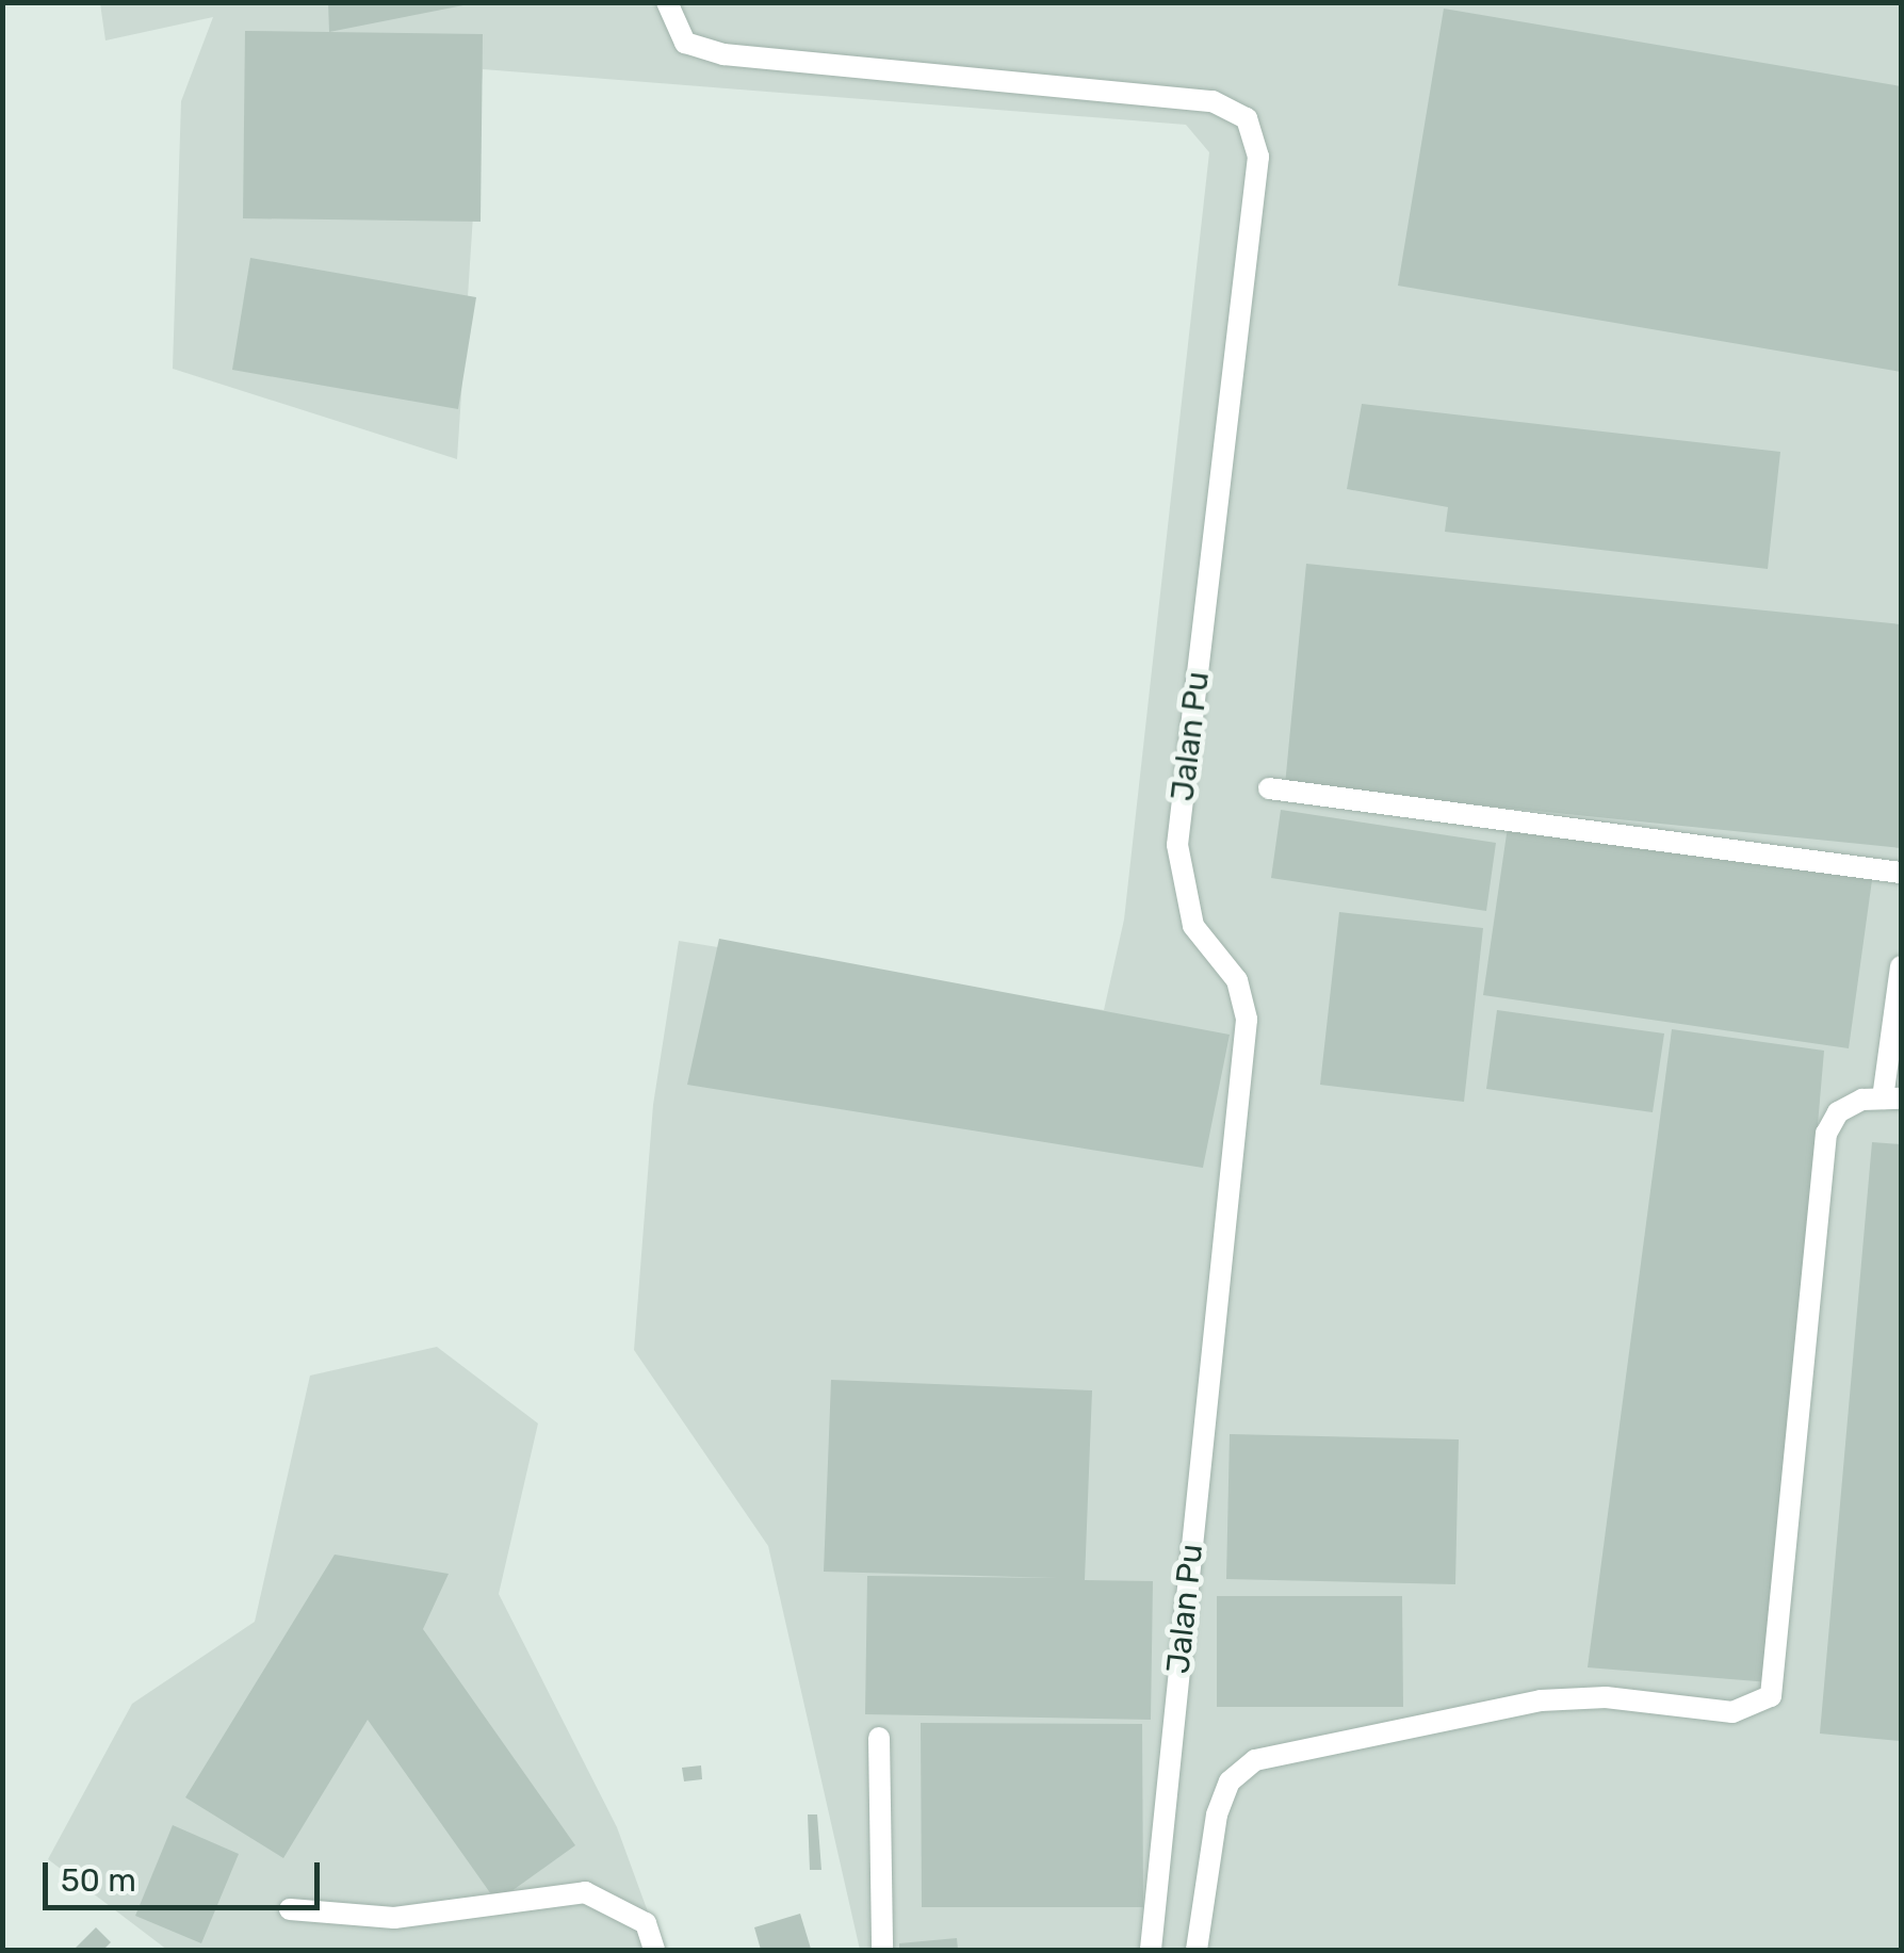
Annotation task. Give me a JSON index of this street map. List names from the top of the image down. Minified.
{"streets":{"lane":["Jalan Pu"]},"scale_bar":"50 m"}
